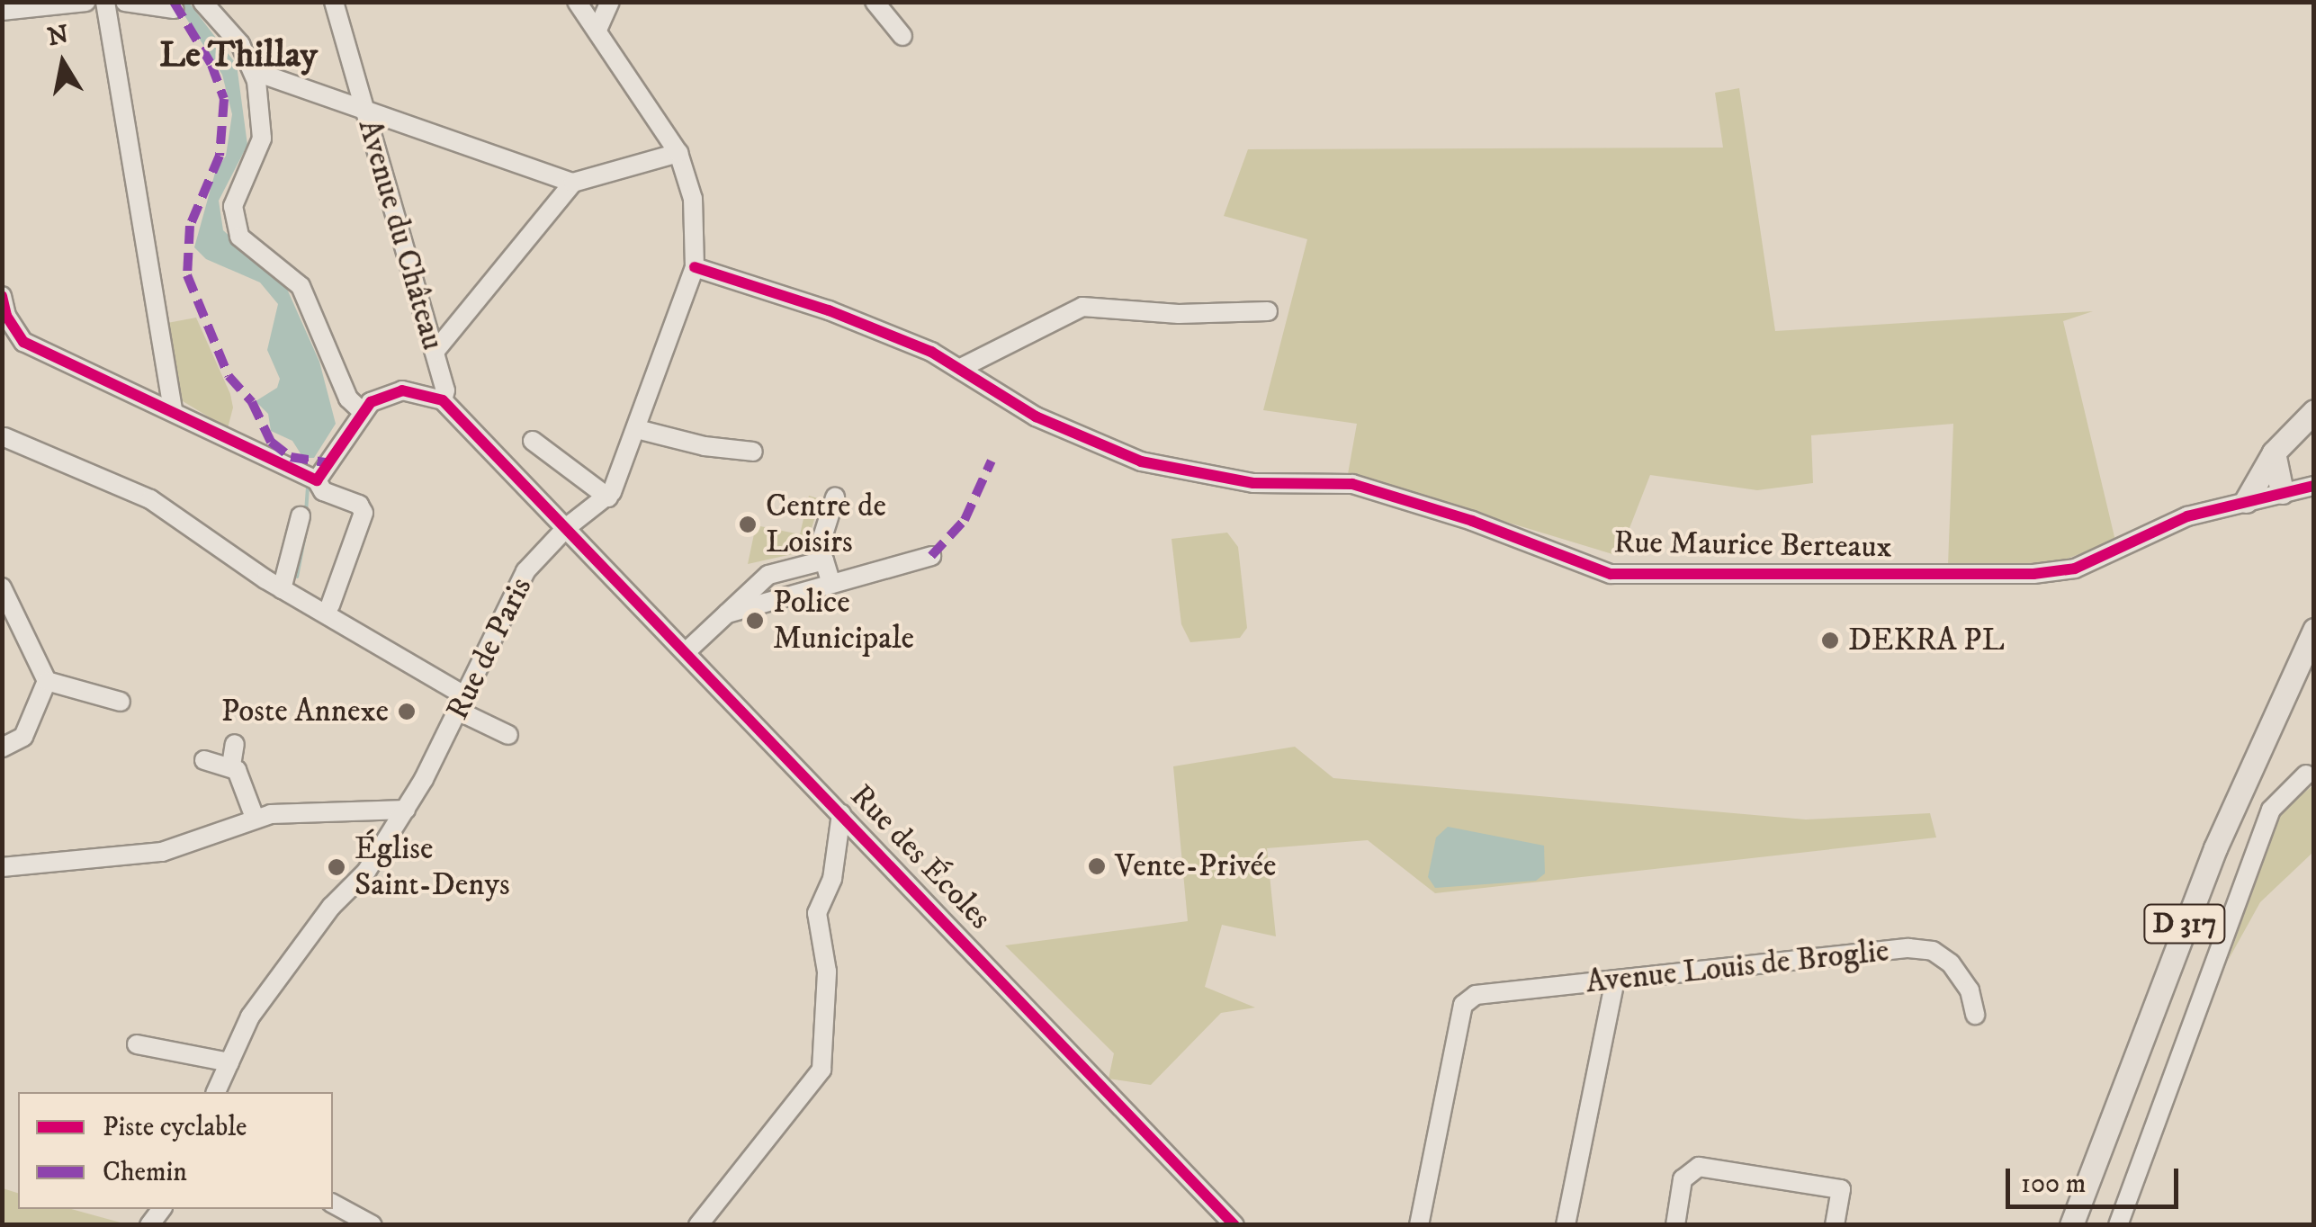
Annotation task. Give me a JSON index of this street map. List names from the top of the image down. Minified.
{"streets":{"main road":["D 317"],"street":["Avenue du Château","Rue Maurice Berteaux","Rue de Paris","Rue des Écoles","Avenue Louis de Broglie"]},"crossings":[["Rue de Paris","Rue des Écoles"]],"districts":["Le Thillay"],"places":["Centre de Loisirs","Police Municipale","DEKRA PL","Poste Annexe","Vente-Privée","Église Saint-Denys"],"legend":["Piste cyclable","Chemin"],"scale_bar":"100 m","north":"top"}
